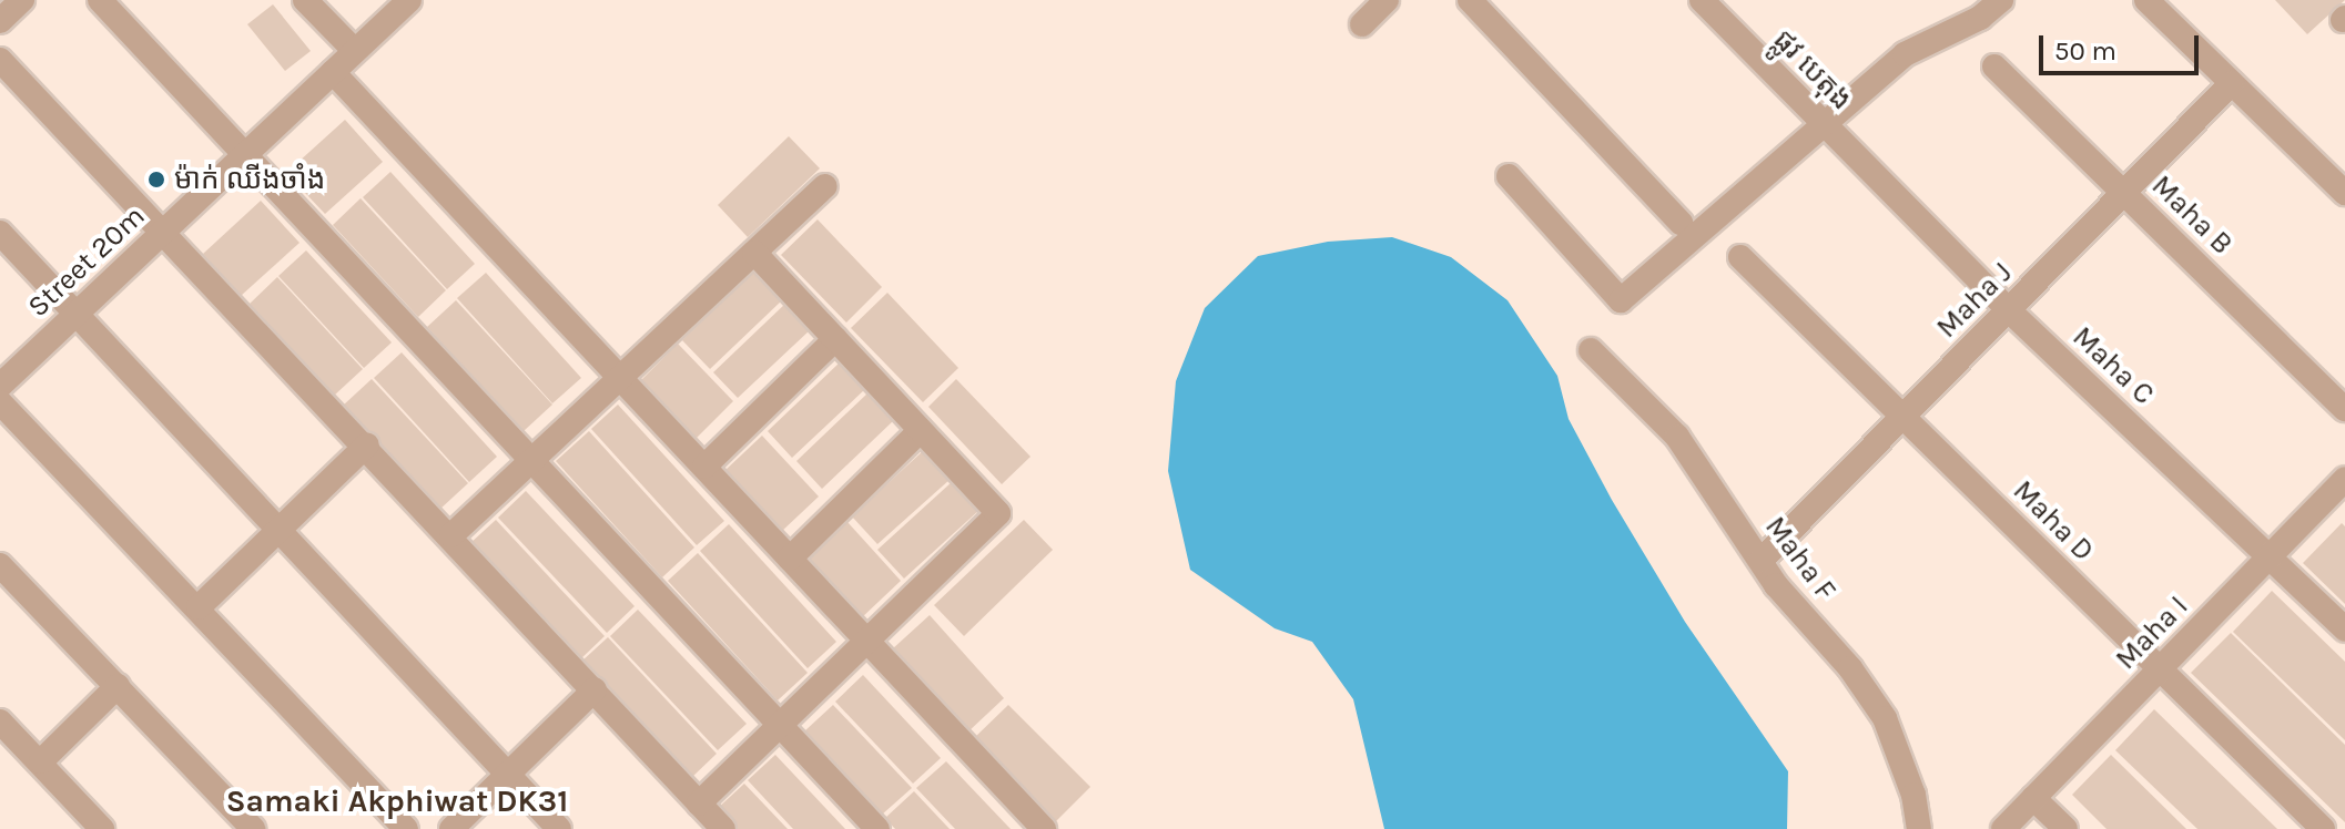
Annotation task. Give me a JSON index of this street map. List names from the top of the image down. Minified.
{"streets":{"street":["ផ្លូវ បេតុង","Maha B","Street 20m","Maha J","Maha C","Maha D","Maha F","Maha I"]},"crossings":[["ផ្លូវ បេតុង","Maha C"],["Maha B","Maha J"],["Maha J","Maha C"],["Maha J","Maha D"],["Maha J","Maha F"],["Maha C","Maha I"],["Maha D","Maha I"]],"districts":["Samaki Akphiwat DK31"],"places":["ម៉ាក់ ឈីងចាំង"],"scale_bar":"50 m"}
